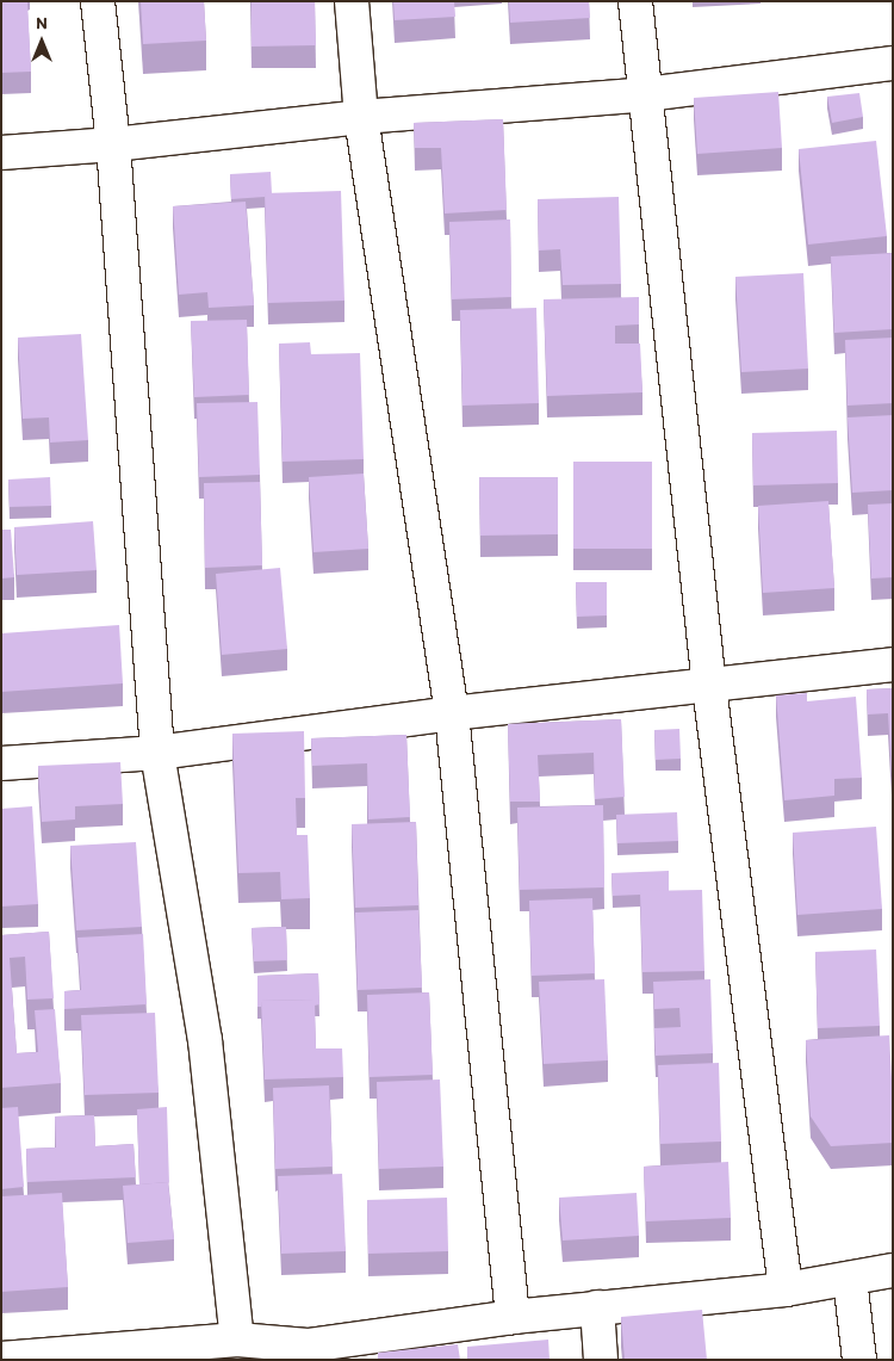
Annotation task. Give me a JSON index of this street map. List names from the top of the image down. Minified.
{"north":"top"}
